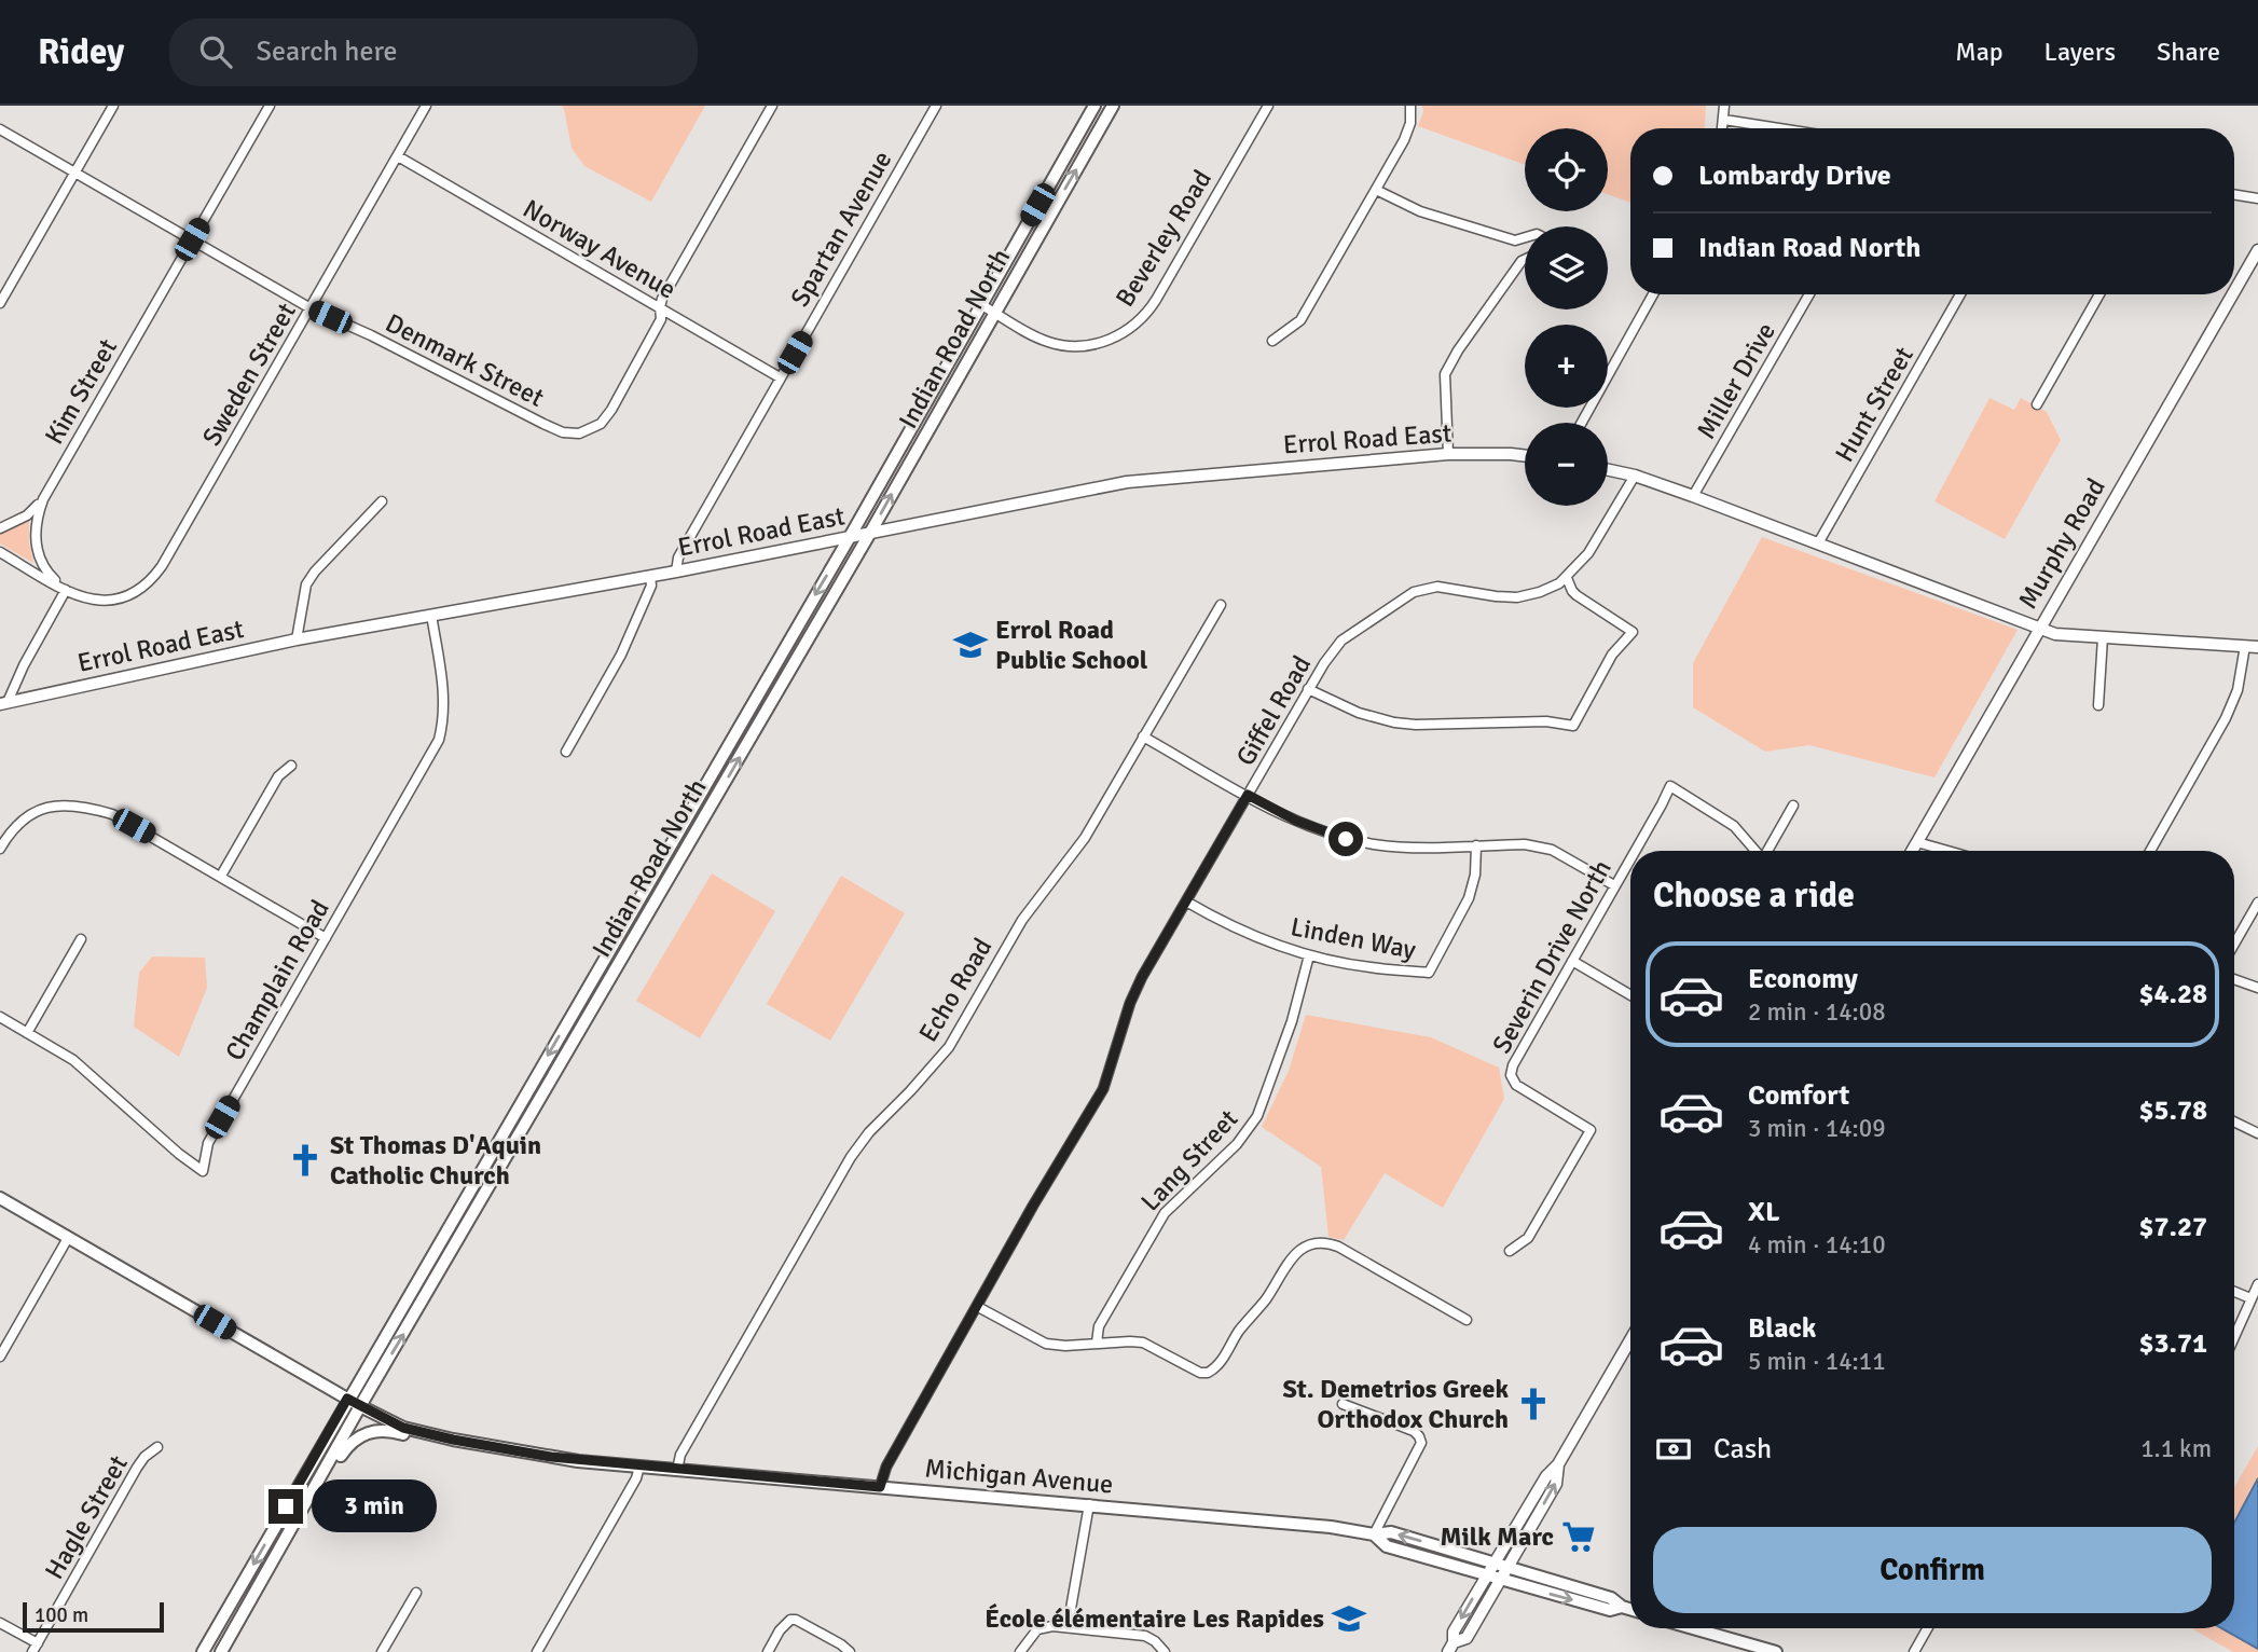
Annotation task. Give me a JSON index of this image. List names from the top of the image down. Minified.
{"streets":{"main road":["Indian Road North","Michigan Avenue"],"street":["Spartan Avenue","Beverley Road","Norway Avenue","Denmark Street","Sweden Street","Miller Drive","Kim Street","Hunt Street","Errol Road East","Murphy Road","Giffel Road","Linden Way","Severin Drive North","Champlain Road","Echo Road","Lang Street","Hagle Street"]},"crossings":[["Spartan Avenue","Norway Avenue"],["Spartan Avenue","Errol Road East"],["Beverley Road","Indian Road North"],["Norway Avenue","Denmark Street"],["Norway Avenue","Sweden Street"],["Indian Road North","Errol Road East"],["Indian Road North","Michigan Avenue"],["Denmark Street","Sweden Street"],["Denmark Street","Kim Street"],["Sweden Street","Kim Street"],["Errol Road East","Champlain Road"],["Giffel Road","Linden Way"],["Giffel Road","Michigan Avenue"],["Linden Way","Lang Street"],["Echo Road","Michigan Avenue"]],"places":{"school or university":["Errol Road Public School","École élémentaire Les Rapides"],"church":["St Thomas D'Aquin Catholic Church","St. Demetrios Greek Orthodox Church"],"supermarket":["Milk Marc"]},"scale_bar":"100 m","page":{"header":"Ridey","search":"Search here","nav":["Map","Layers","Share"],"map_buttons":["+","−"],"banner":["Lombardy Drive","Indian Road North"],"heading":"Choose a ride","list":[{"name":"Economy","note":"2 min · 14:08","value":"$4.28"},{"name":"Comfort","note":"3 min · 14:09","value":"$5.78"},{"name":"XL","note":"4 min · 14:10","value":"$7.27"},{"name":"Black","note":"5 min · 14:11","value":"$3.71"}],"pay":["Cash","1.1 km"],"bubble":"3 min","buttons":"Confirm","scale":"100 m"}}
